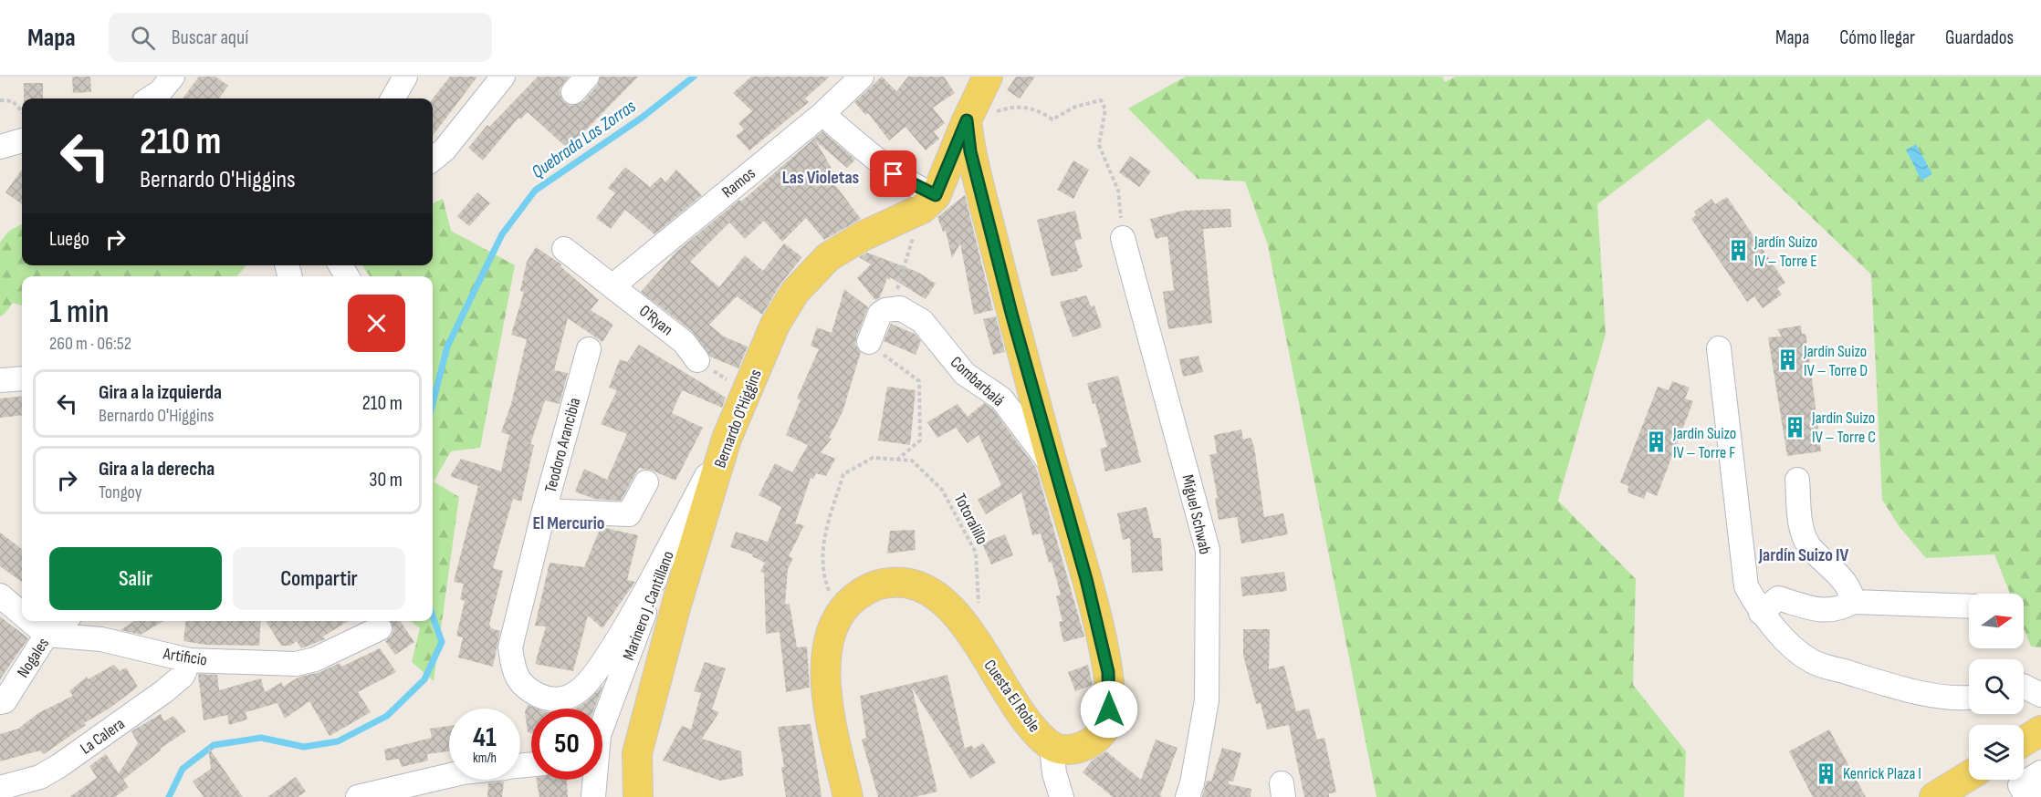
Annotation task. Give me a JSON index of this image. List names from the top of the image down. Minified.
{"streets":{"main road":["Bernardo O'Higgins","Cuesta El Roble"],"street":["Ramos","O'Ryan","Combarbalá","Teodoro Arancibia","Miguel Schwab","Marinero J .Cantillano","Artificio","Nogales","La Calera"],"path":["Totoralillo"]},"crossings":[["Ramos","O'Ryan"],["Combarbalá","Cuesta El Roble"],["Bernardo O'Higgins","Marinero J .Cantillano"],["Teodoro Arancibia","Marinero J .Cantillano"],["Artificio","Nogales"],["Artificio","La Calera"]],"districts":["Las Violetas","El Mercurio","Jardín Suizo IV"],"water":["Quebrada Las Zorras"],"places":{"building":["Jardín Suizo IV – Torre E","Jardín Suizo IV – Torre D","Jardín Suizo IV – Torre C","Jardín Suizo IV – Torre F","Kenrick Plaza I"]},"north":"right","page":{"header":"Mapa","search":"Buscar aquí","nav":["Mapa","Cómo llegar","Guardados"],"turn":["210 m","Bernardo O'Higgins"],"then":"Luego","heading":["1 min","260 m · 06:52"],"list":[{"name":"Gira a la izquierda","note":"Bernardo O'Higgins","value":"210 m"},{"name":"Gira a la derecha","note":"Tongoy","value":"30 m"}],"buttons":["Salir","Compartir"],"speed":"41 km/h","limit":"50"}}
